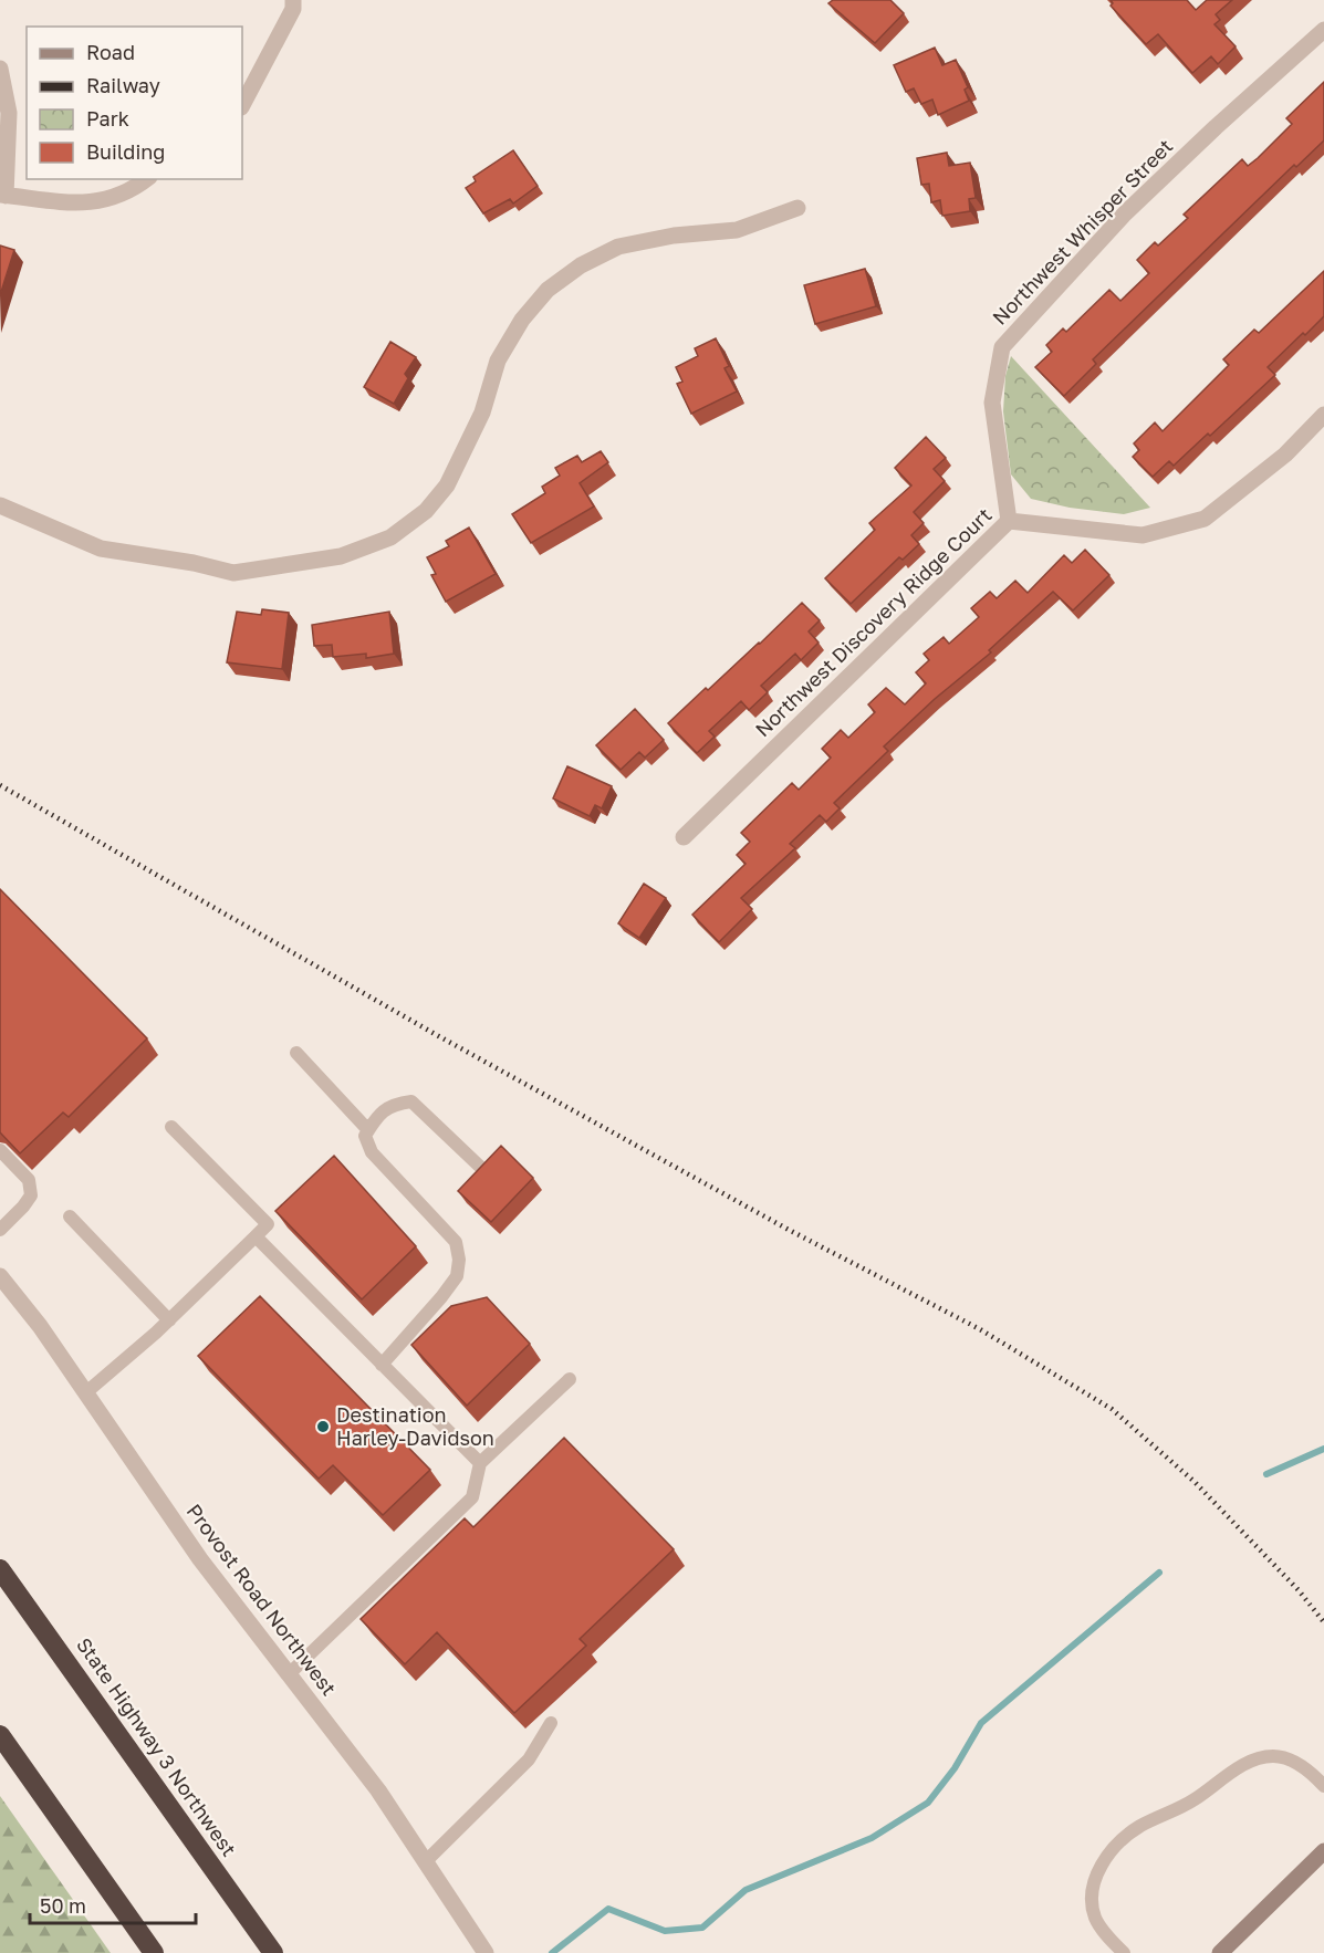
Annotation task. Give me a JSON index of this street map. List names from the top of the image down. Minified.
{"streets":{"highway":["State Highway 3 Northwest"],"street":["Northwest Whisper Street","Northwest Discovery Ridge Court","Provost Road Northwest"]},"crossings":[["Northwest Whisper Street","Northwest Discovery Ridge Court"]],"places":["Destination Harley-Davidson"],"legend":["Road","Railway","Park","Building"],"scale_bar":"50 m"}
